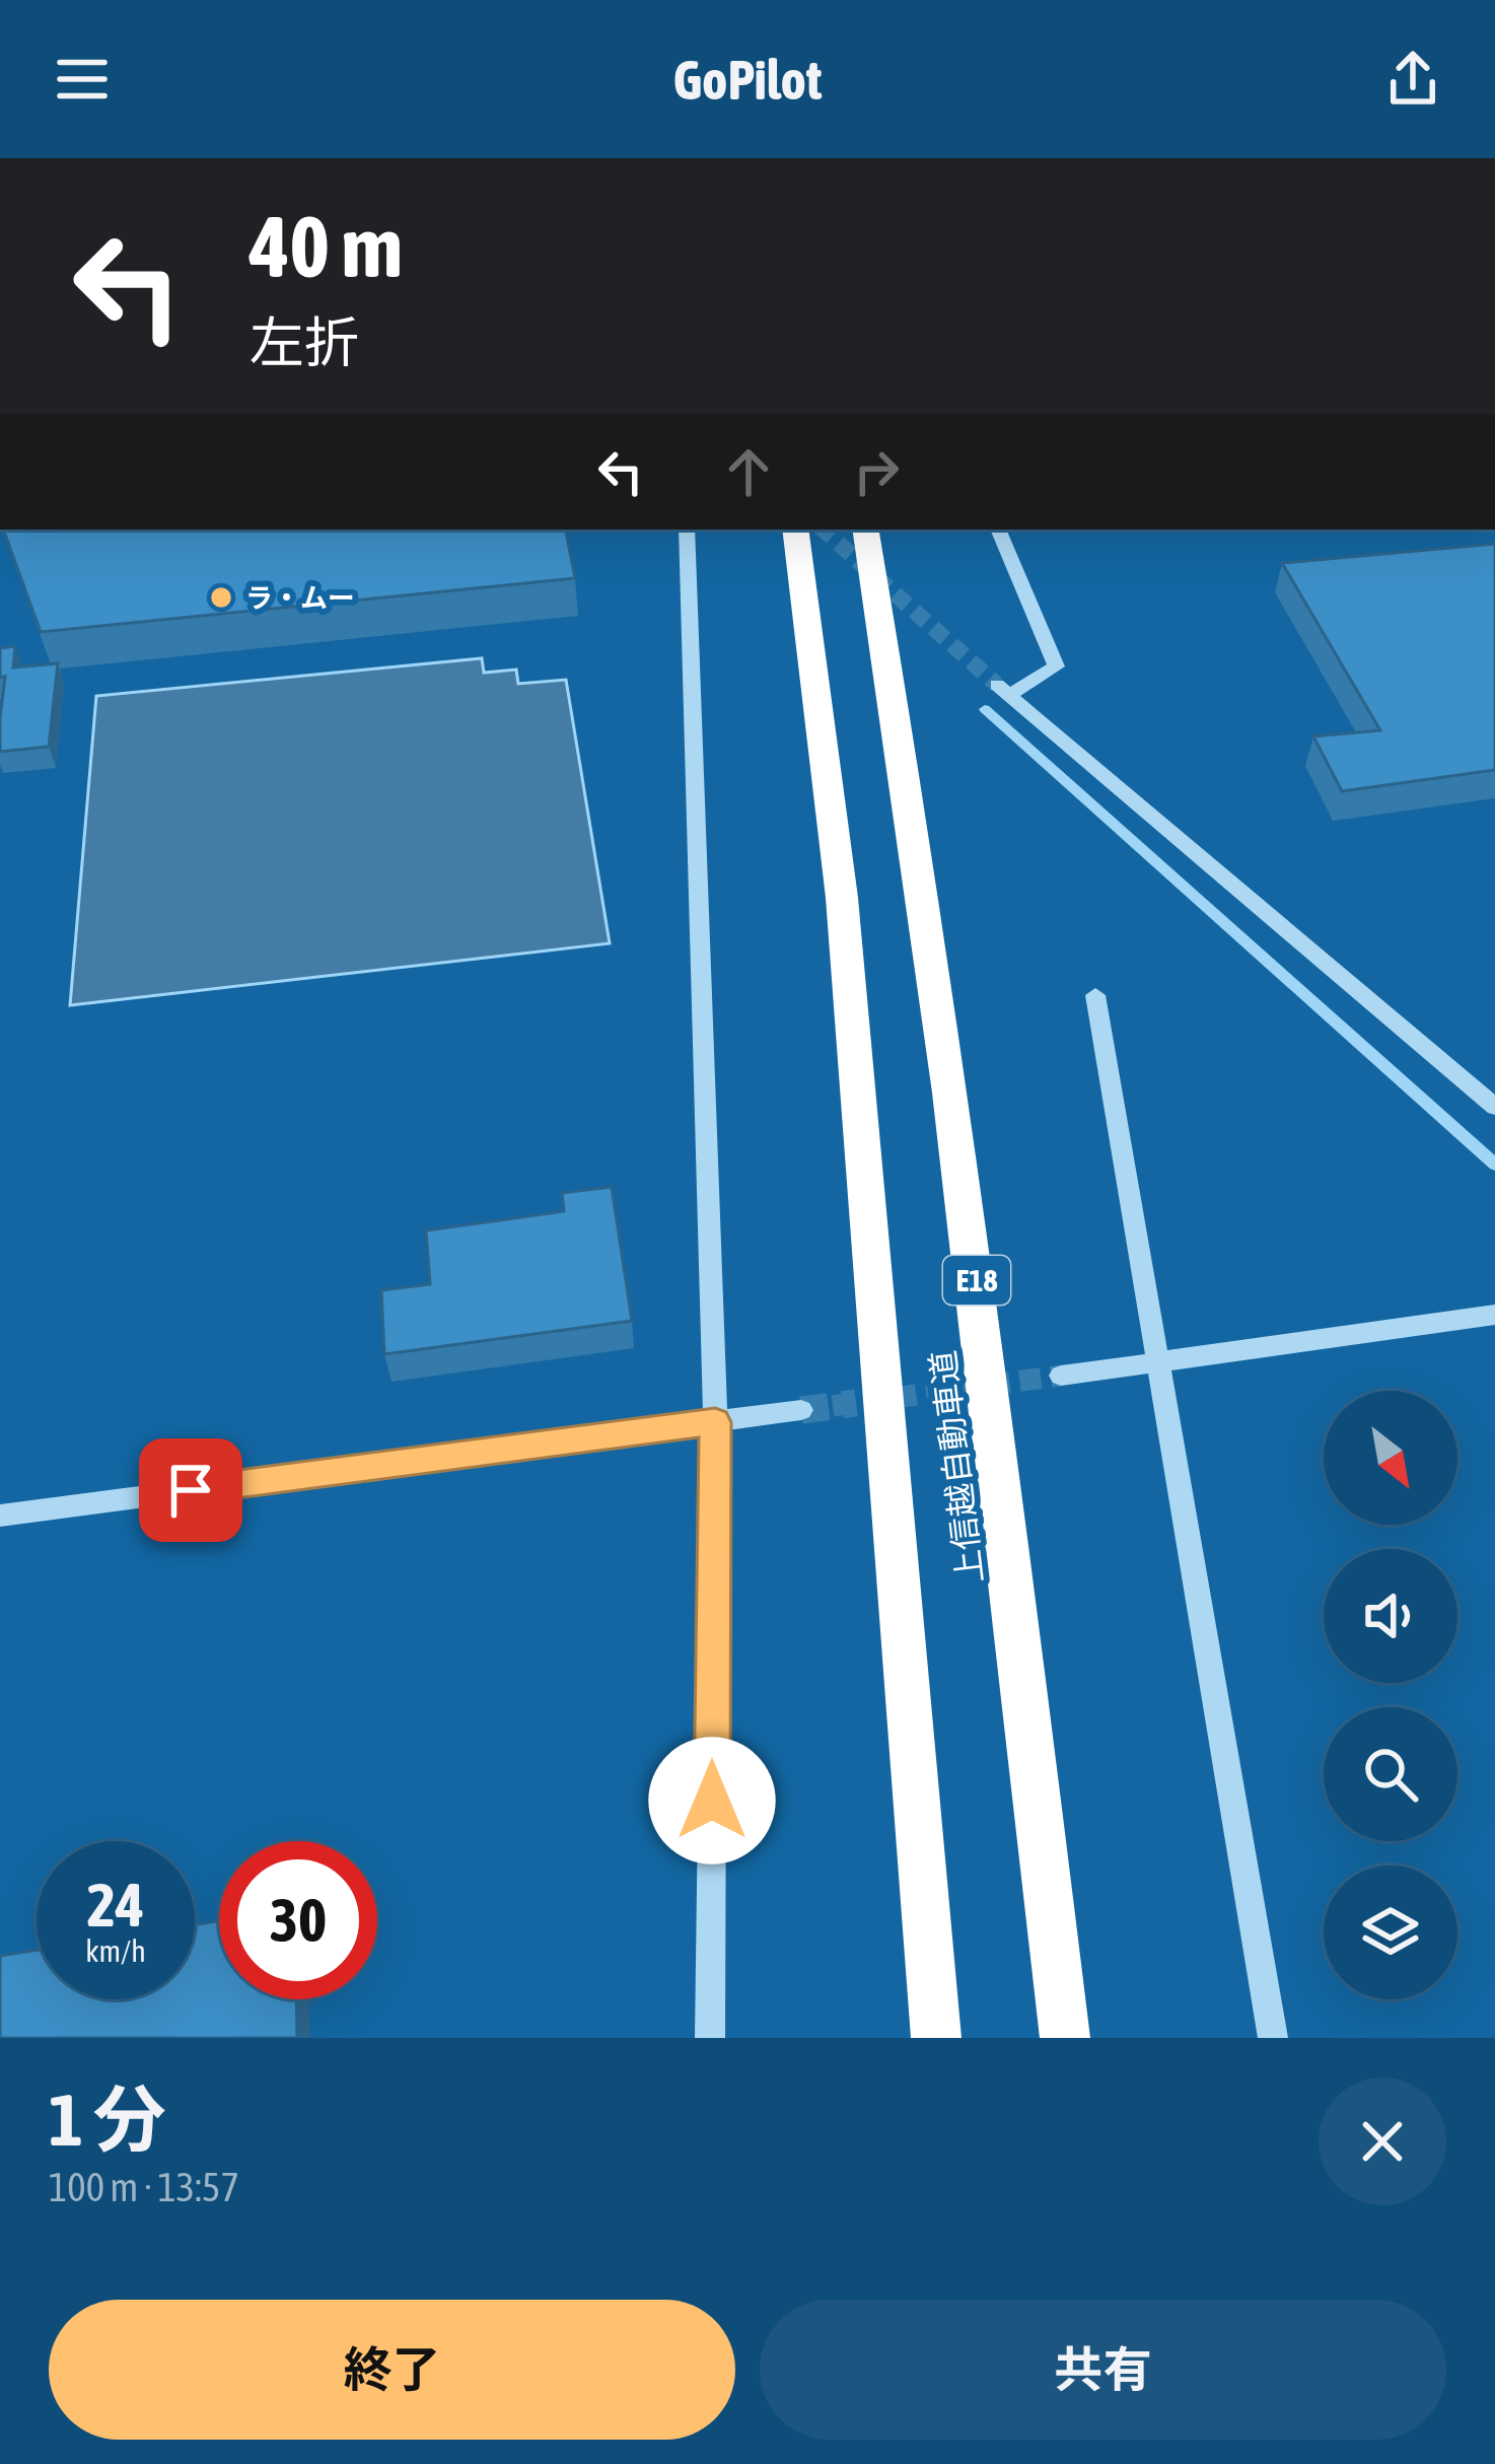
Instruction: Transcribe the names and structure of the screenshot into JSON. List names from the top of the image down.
{
  "streets": {
    "highway": ["E18", "上信越自動車道"]
  },
  "places": ["ラ・ムー"],
  "north": "bottom right",
  "page": {
    "header": "GoPilot",
    "turn": ["40 m", "左折"],
    "speed": "24 km/h",
    "limit": "30",
    "heading": ["1 分", "100 m · 13:57"],
    "buttons": ["終了", "共有"]
  }
}
